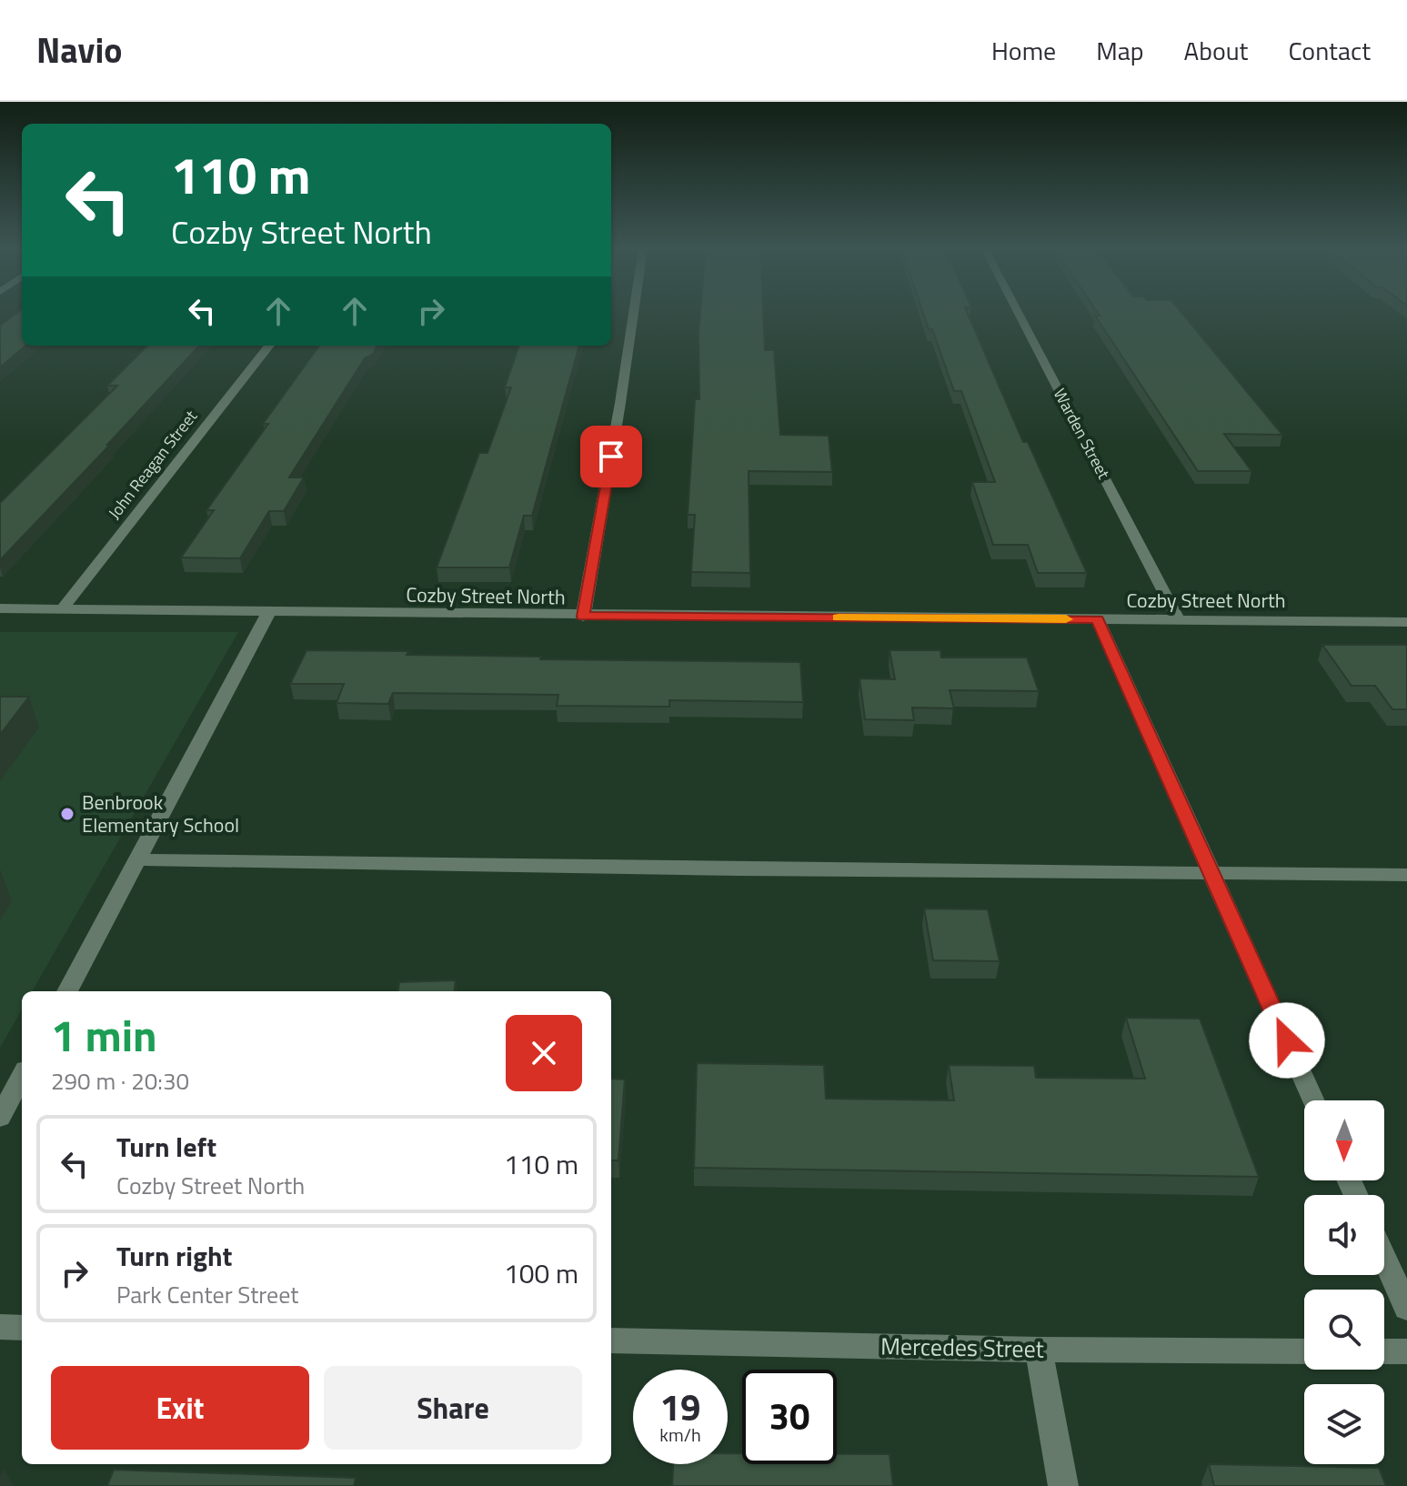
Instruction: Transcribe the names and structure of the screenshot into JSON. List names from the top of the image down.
{
  "streets": {
    "street": [
      "Warden Street",
      "John Reagan Street",
      "Cozby Street North",
      "Mercedes Street"
    ]
  },
  "crossings": [
    ["Warden Street", "Cozby Street North"],
    ["John Reagan Street", "Cozby Street North"]
  ],
  "places": ["Benbrook Elementary School"],
  "north": "bottom",
  "page": {
    "header": "Navio",
    "nav": [
      "Home",
      "Map",
      "About",
      "Contact"
    ],
    "turn": ["110 m", "Cozby Street North"],
    "heading": ["1 min", "290 m · 20:30"],
    "list": [
      {
        "name": "Turn left",
        "note": "Cozby Street North",
        "value": "110 m"
      },
      {
        "name": "Turn right",
        "note": "Park Center Street",
        "value": "100 m"
      }
    ],
    "buttons": ["Exit", "Share"],
    "speed": "19 km/h",
    "limit": "30"
  }
}
